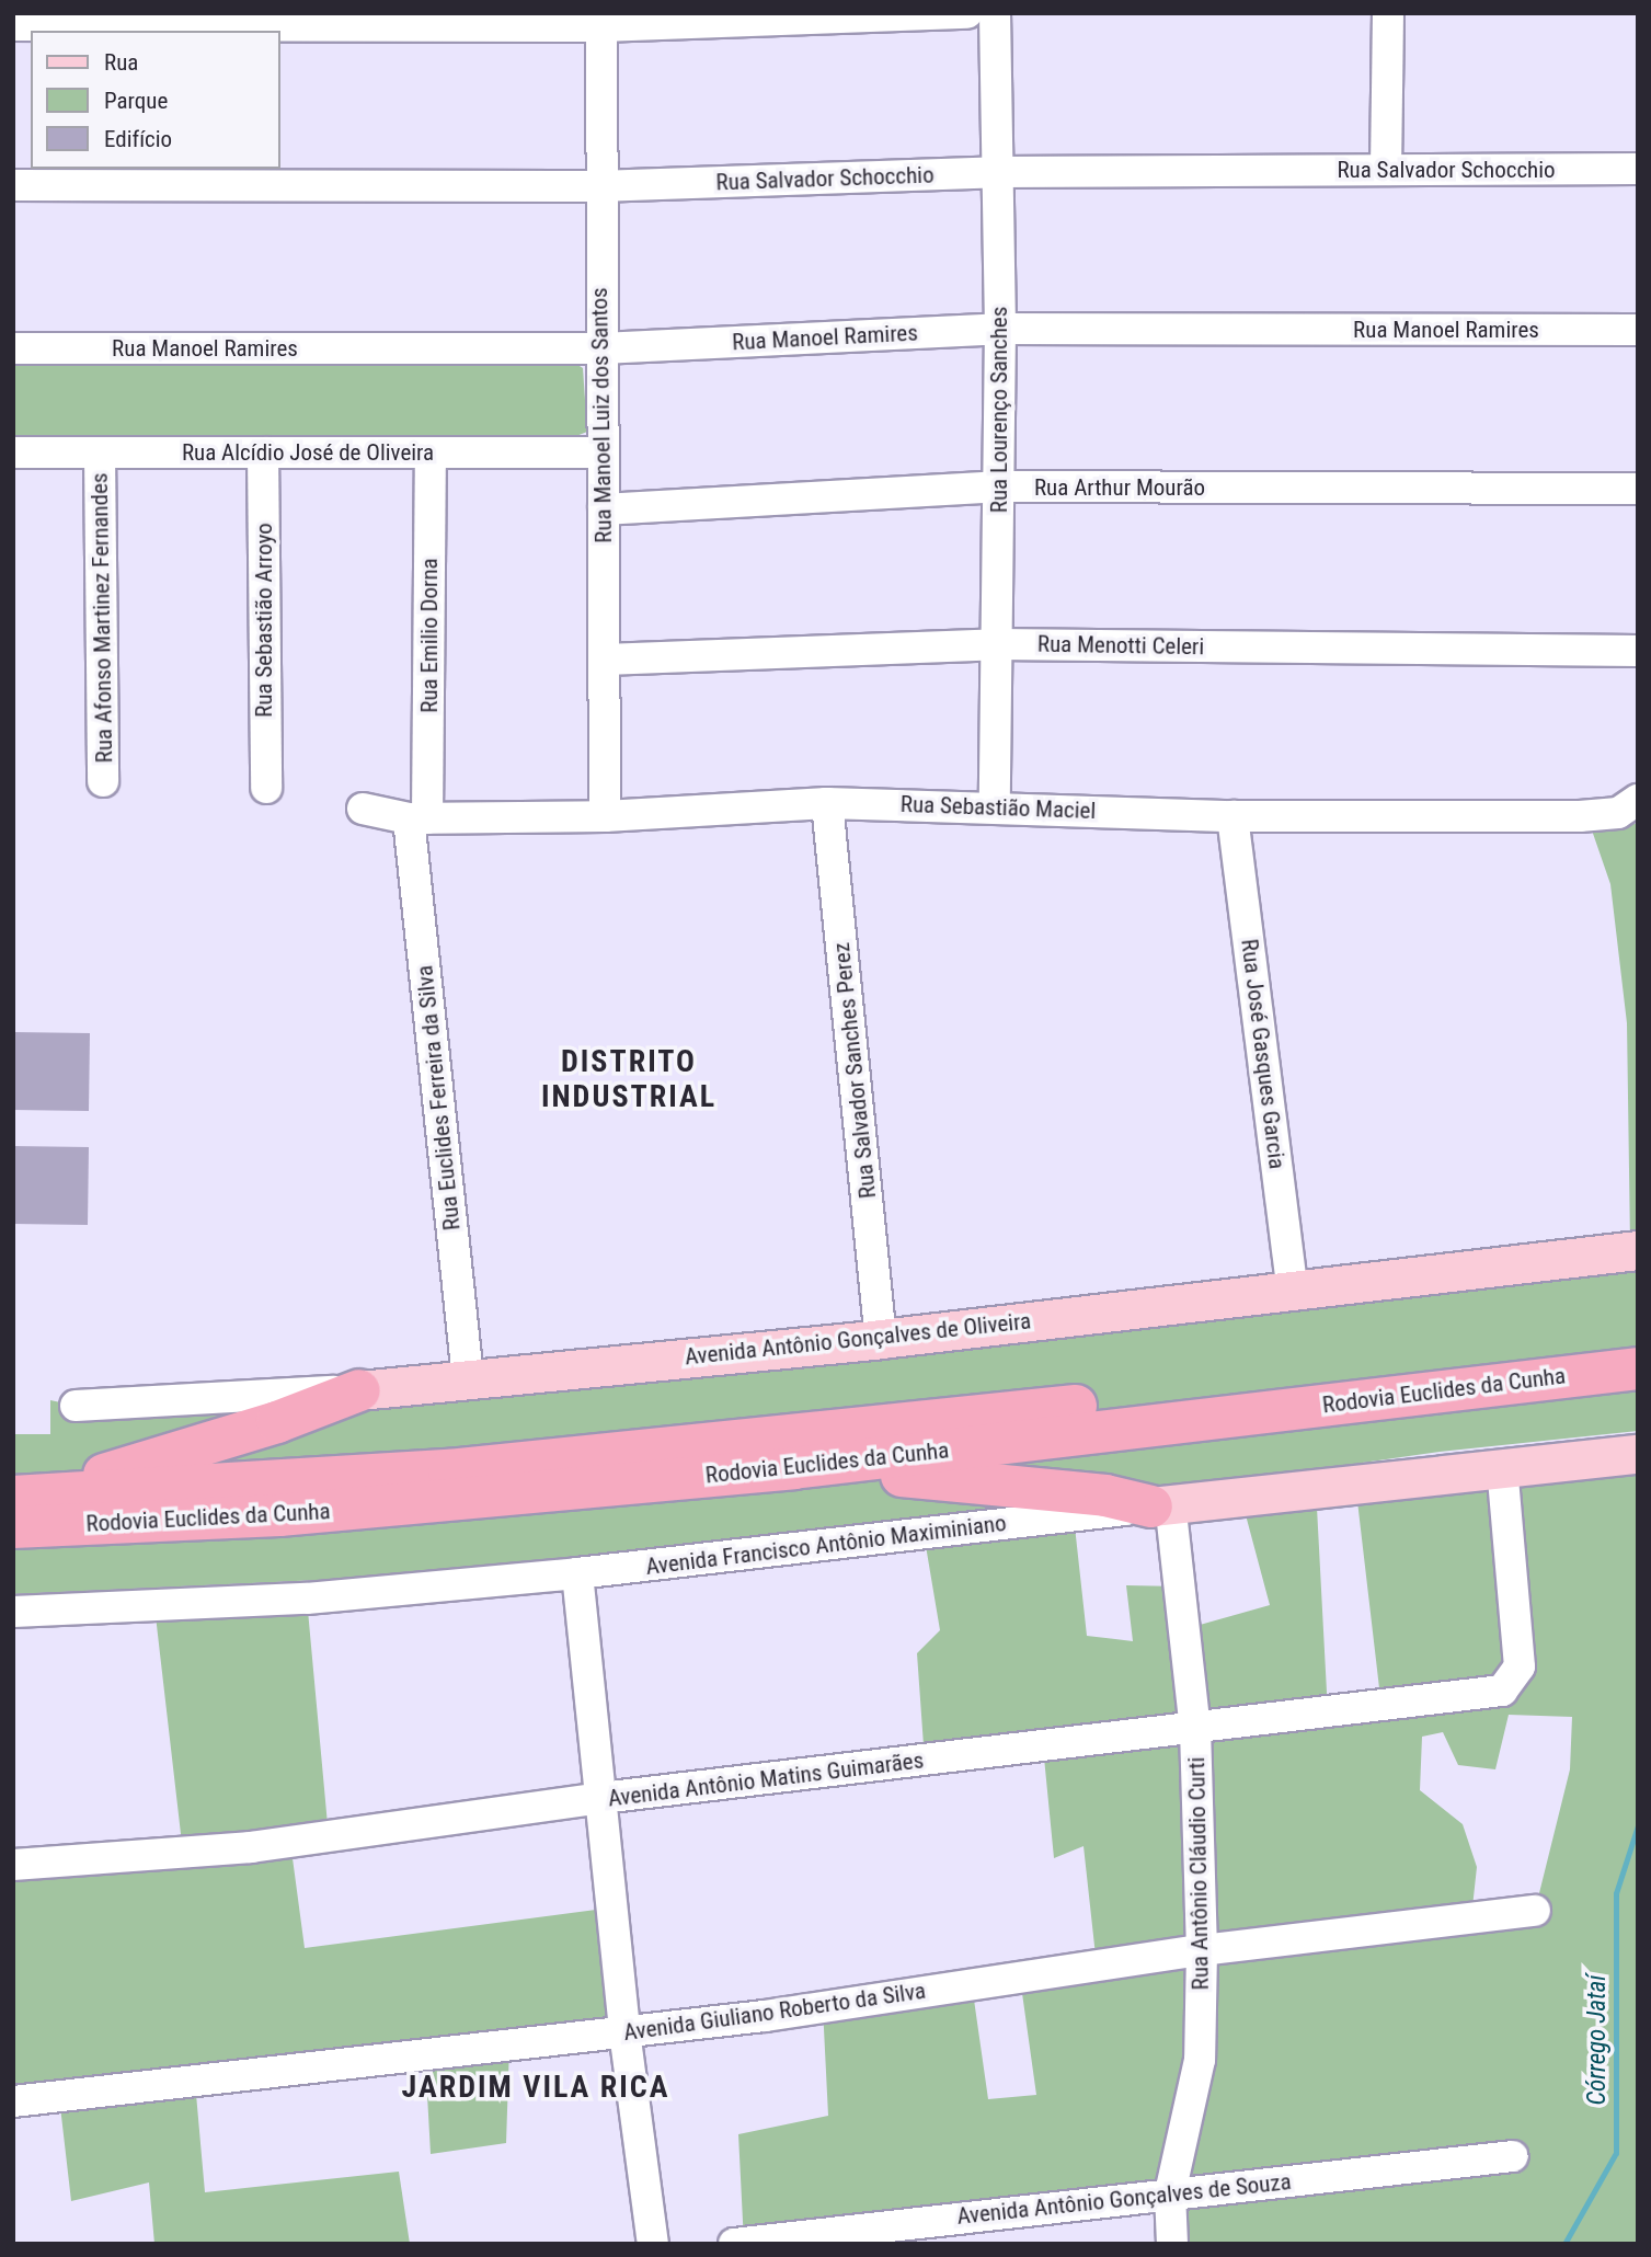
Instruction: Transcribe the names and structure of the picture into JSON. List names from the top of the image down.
{
  "streets": {
    "highway": ["Rodovia Euclides da Cunha"],
    "main road": ["Avenida Antônio Gonçalves de Oliveira", "Avenida Francisco Antônio Maximiniano"],
    "street": [
      "Rua Salvador Schocchio",
      "Rua Manoel Ramires",
      "Rua Lourenço Sanches",
      "Rua Manoel Luiz dos Santos",
      "Rua Alcídio José de Oliveira",
      "Rua Arthur Mourão",
      "Rua Afonso Martinez Fernandes",
      "Rua Sebastião Arroyo",
      "Rua Emilio Dorna",
      "Rua Menotti Celeri",
      "Rua Sebastião Maciel",
      "Rua José Gasques Garcia",
      "Rua Salvador Sanches Perez",
      "Rua Euclides Ferreira da Silva",
      "Avenida Antônio Matins Guimarães",
      "Rua Antônio Cláudio Curti",
      "Avenida Giuliano Roberto da Silva",
      "Avenida Antônio Gonçalves de Souza"
    ]
  },
  "crossings": [
    ["Rua Salvador Schocchio", "Rua Lourenço Sanches"],
    ["Rua Salvador Schocchio", "Rua Manoel Luiz dos Santos"],
    ["Rua Manoel Ramires", "Rua Lourenço Sanches"],
    ["Rua Manoel Ramires", "Rua Manoel Luiz dos Santos"],
    ["Rua Lourenço Sanches", "Rua Arthur Mourão"],
    ["Rua Lourenço Sanches", "Rua Menotti Celeri"],
    ["Rua Lourenço Sanches", "Rua Sebastião Maciel"],
    ["Rua Manoel Luiz dos Santos", "Rua Alcídio José de Oliveira"],
    ["Rua Manoel Luiz dos Santos", "Rua Arthur Mourão"],
    ["Rua Manoel Luiz dos Santos", "Rua Menotti Celeri"],
    ["Rua Manoel Luiz dos Santos", "Rua Sebastião Maciel"],
    ["Rua Alcídio José de Oliveira", "Rua Afonso Martinez Fernandes"],
    ["Rua Alcídio José de Oliveira", "Rua Sebastião Arroyo"],
    ["Rua Alcídio José de Oliveira", "Rua Emilio Dorna"],
    ["Rua Emilio Dorna", "Rua Sebastião Maciel"],
    ["Rua Emilio Dorna", "Rua Euclides Ferreira da Silva"],
    ["Rua Sebastião Maciel", "Rua José Gasques Garcia"],
    ["Rua Sebastião Maciel", "Rua Salvador Sanches Perez"],
    ["Rua Sebastião Maciel", "Rua Euclides Ferreira da Silva"],
    ["Rua José Gasques Garcia", "Avenida Antônio Gonçalves de Oliveira"],
    ["Rua Salvador Sanches Perez", "Avenida Antônio Gonçalves de Oliveira"],
    ["Rua Euclides Ferreira da Silva", "Avenida Antônio Gonçalves de Oliveira"],
    ["Avenida Francisco Antônio Maximiniano", "Avenida Antônio Matins Guimarães"],
    ["Avenida Francisco Antônio Maximiniano", "Rua Antônio Cláudio Curti"],
    ["Avenida Antônio Matins Guimarães", "Rua Antônio Cláudio Curti"],
    ["Rua Antônio Cláudio Curti", "Avenida Giuliano Roberto da Silva"],
    ["Rua Antônio Cláudio Curti", "Avenida Antônio Gonçalves de Souza"]
  ],
  "districts": ["DISTRITO INDUSTRIAL", "JARDIM VILA RICA"],
  "water": ["Córrego Jataí"],
  "legend": ["Rua", "Parque", "Edifício"]
}
